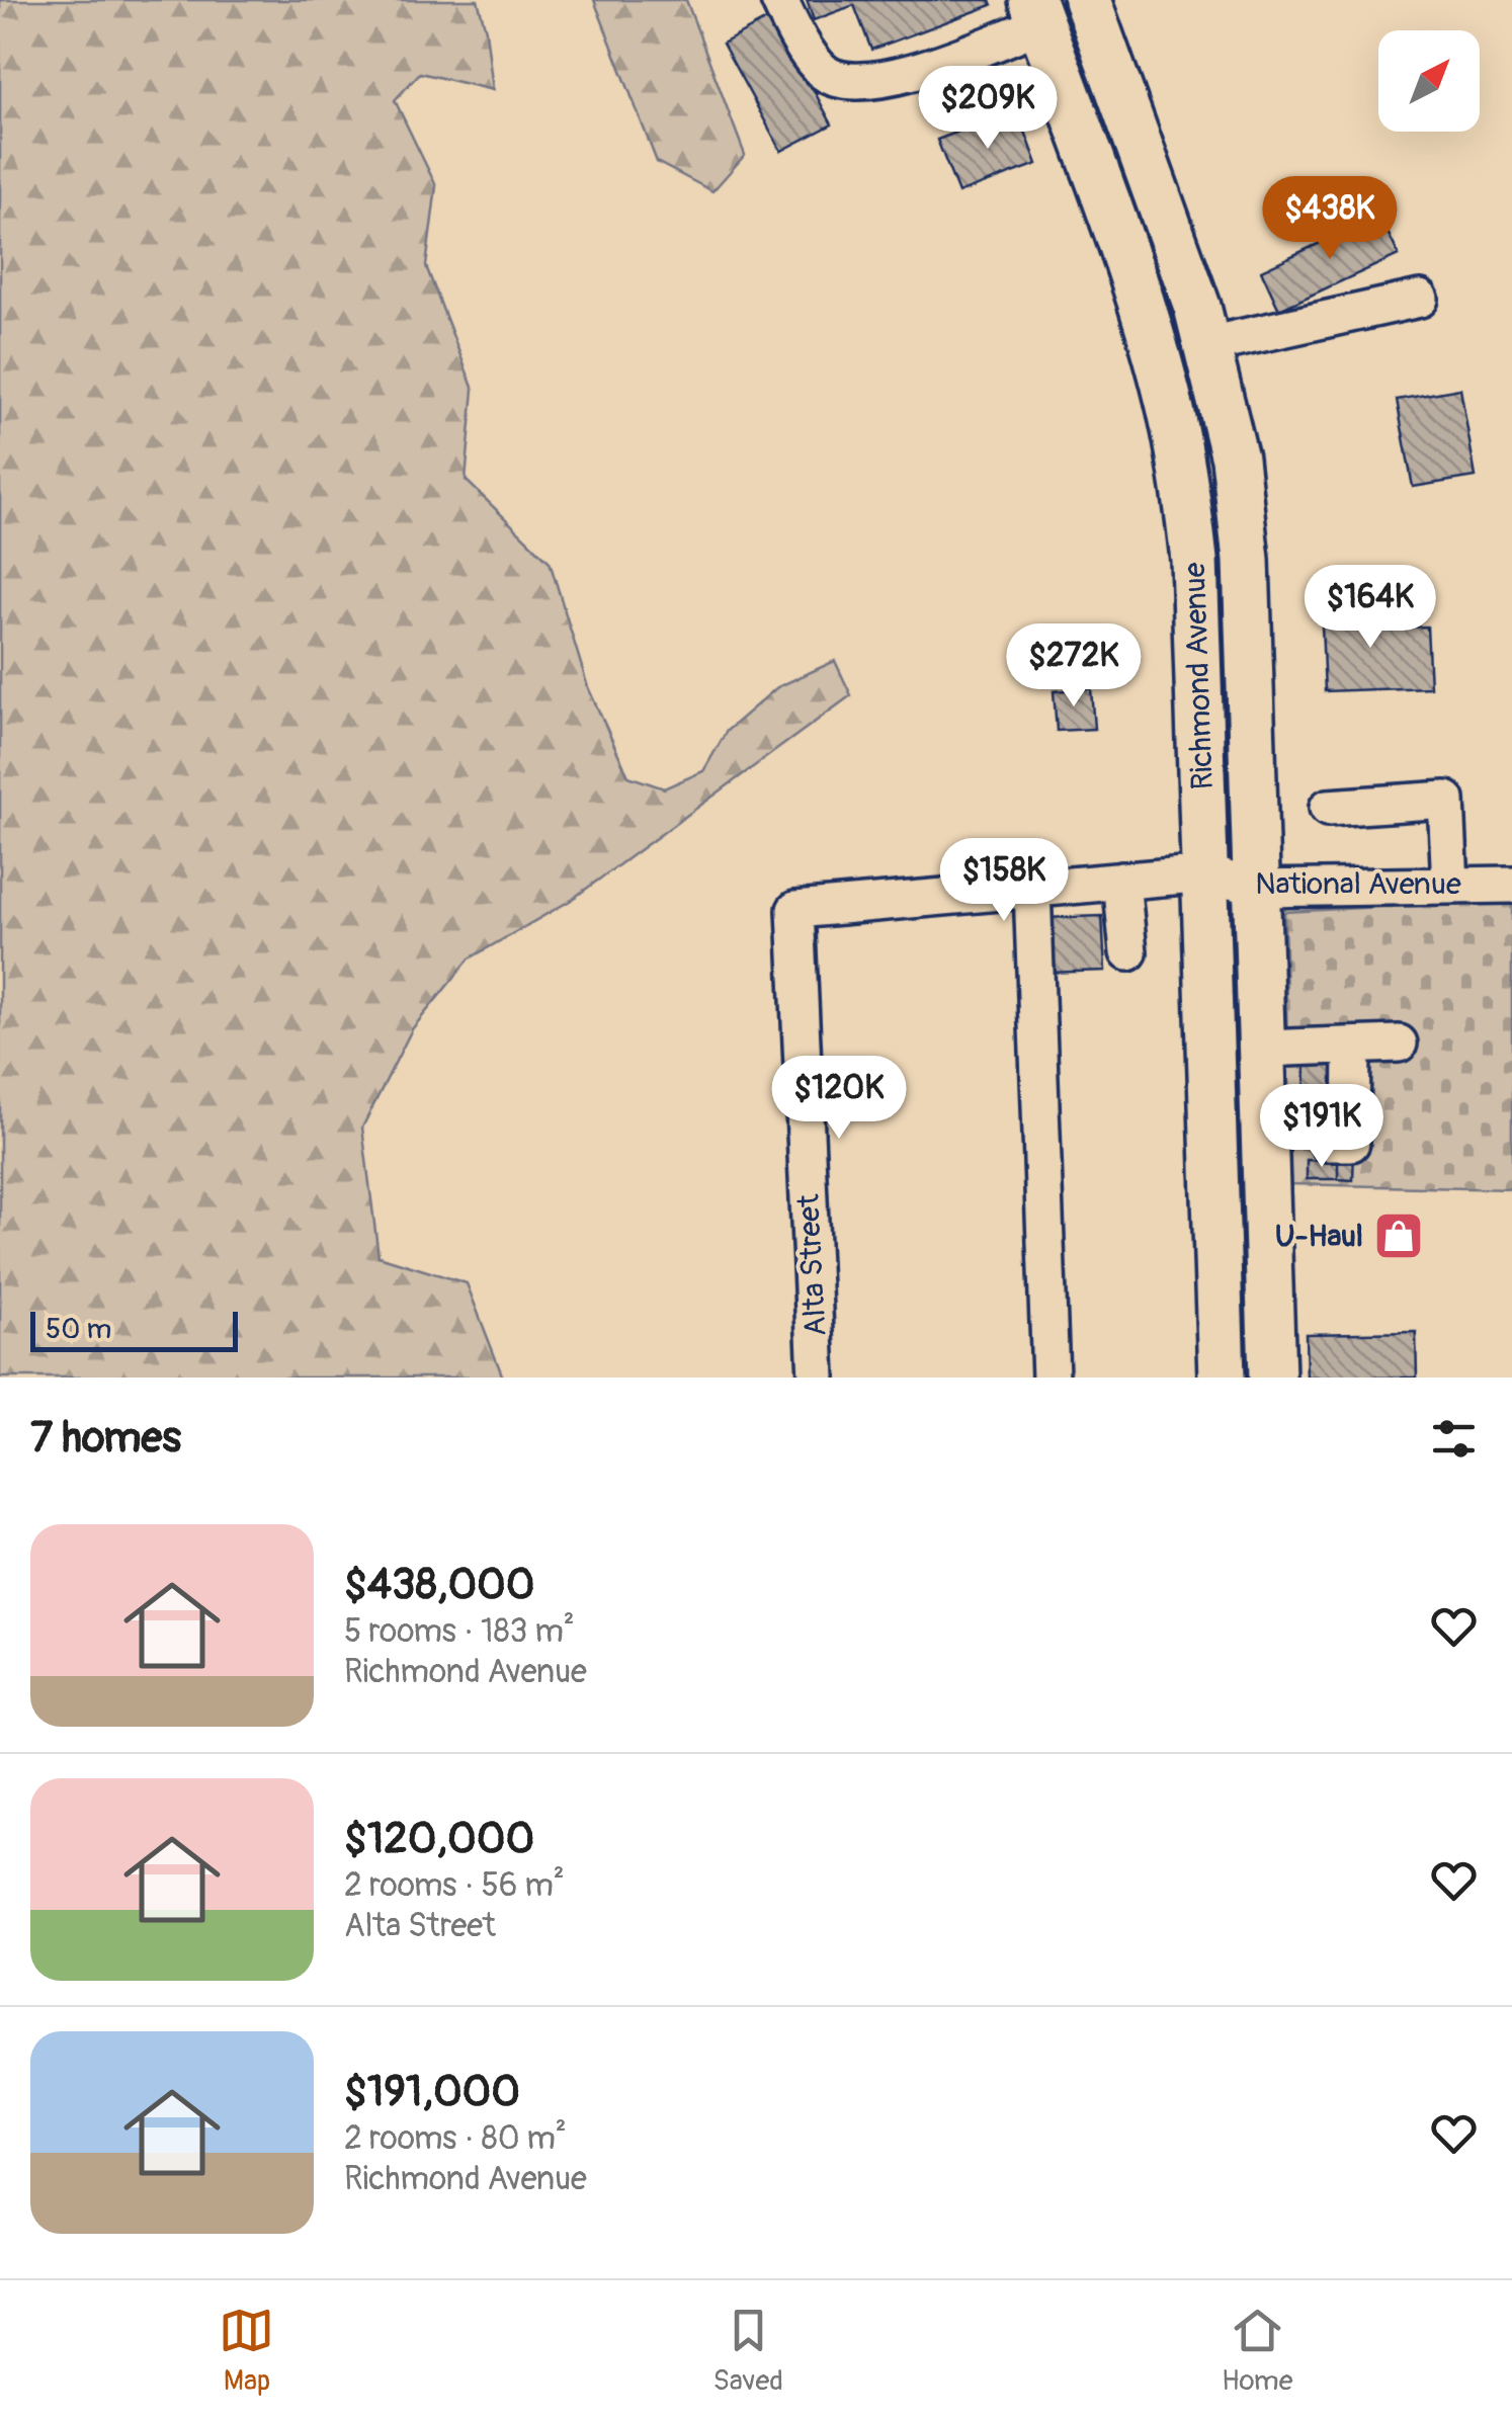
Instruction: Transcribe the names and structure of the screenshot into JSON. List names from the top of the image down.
{
  "streets": {
    "main road": ["Richmond Avenue"],
    "street": ["National Avenue", "Alta Street"]
  },
  "crossings": [
    ["Richmond Avenue", "National Avenue"]
  ],
  "places": {
    "shop": ["U-Haul"]
  },
  "scale_bar": "50 m",
  "north": "top right",
  "page": {
    "price": [
      "$209K",
      "$438K",
      "$164K",
      "$272K",
      "$158K",
      "$120K",
      "$191K"
    ],
    "scale": "50 m",
    "heading": "7 homes",
    "list": [
      {
        "name": "$438,000",
        "note": "5 rooms · 183 m² · Richmond Avenue"
      },
      {
        "name": "$120,000",
        "note": "2 rooms · 56 m² · Alta Street"
      },
      {
        "name": "$191,000",
        "note": "2 rooms · 80 m² · Richmond Avenue"
      }
    ],
    "tabs": ["Map", "Saved", "Home"]
  }
}
